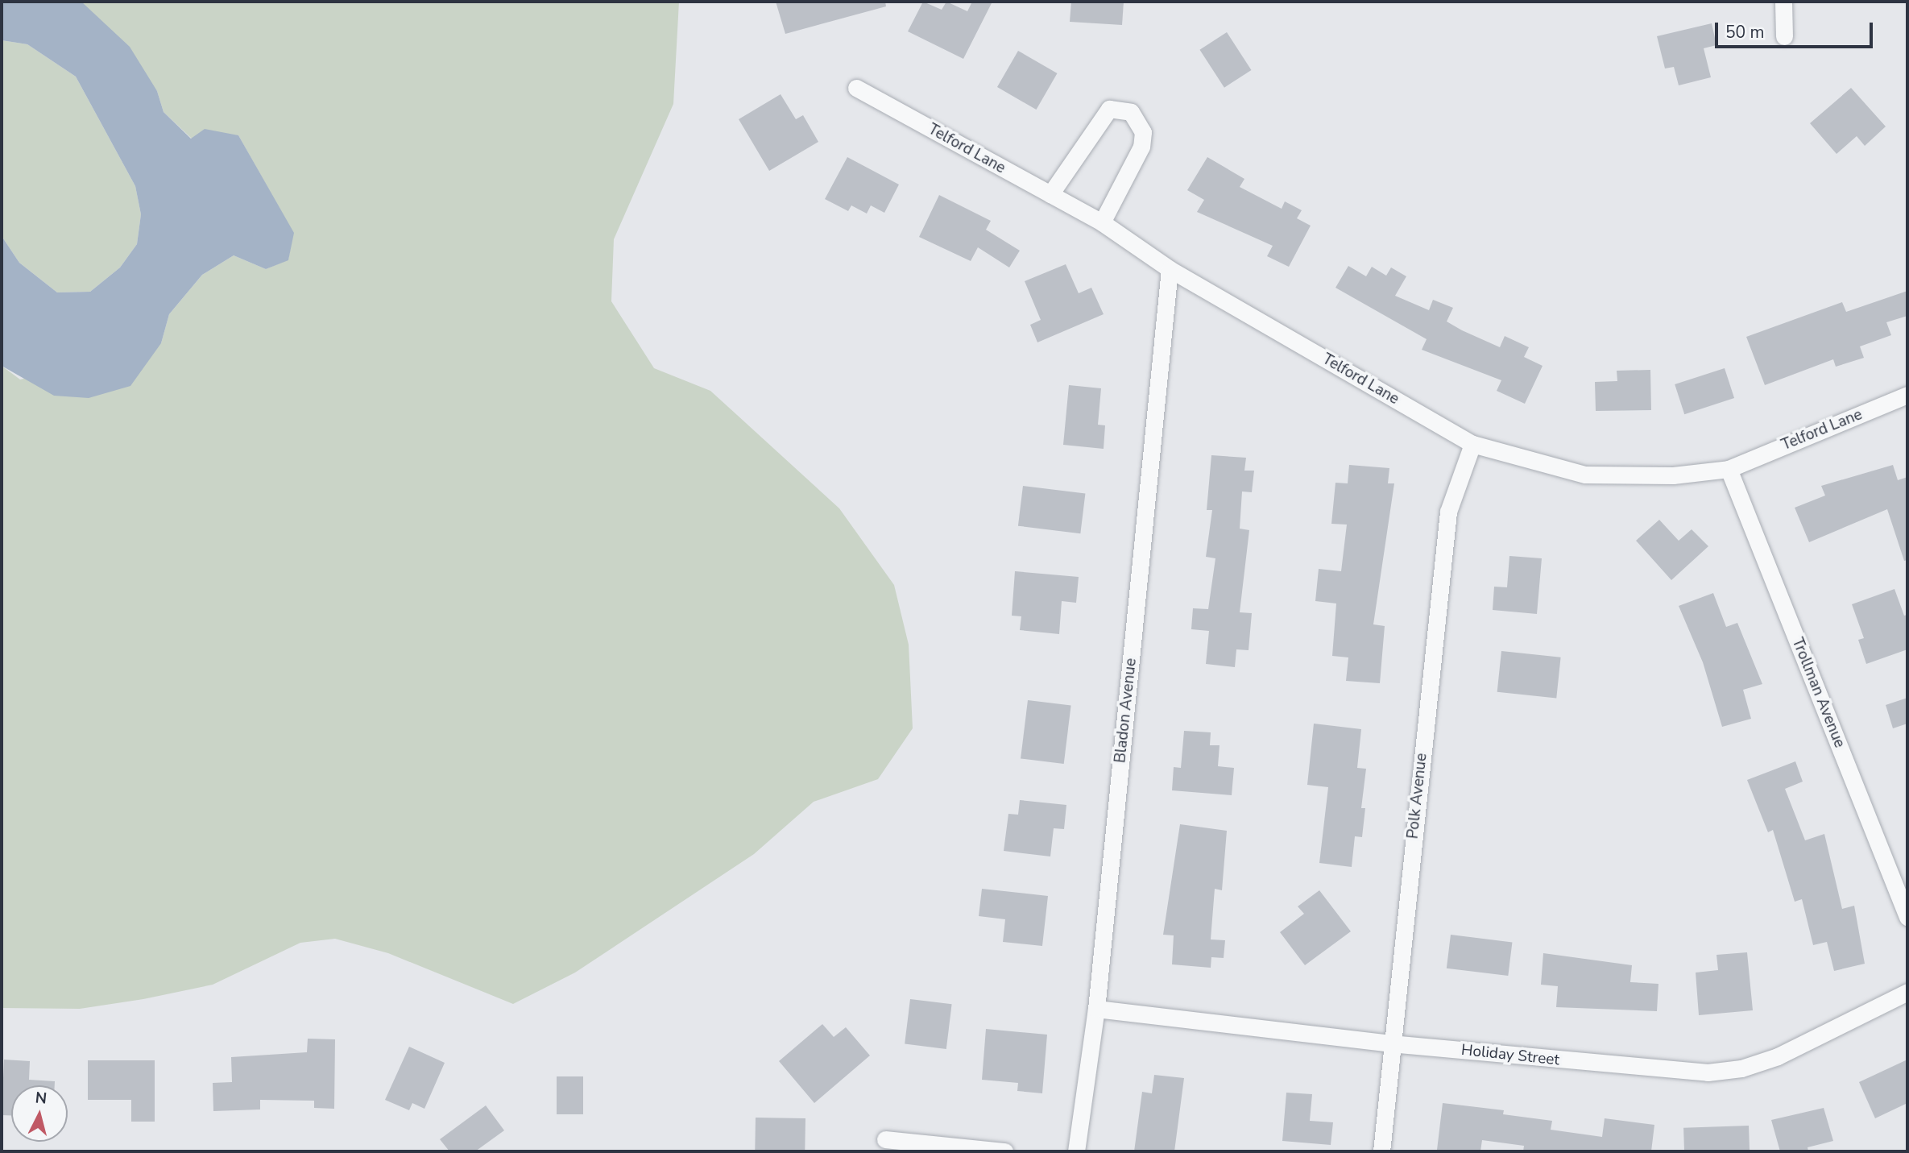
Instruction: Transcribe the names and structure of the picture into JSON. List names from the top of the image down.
{
  "streets": {
    "street": [
      "Telford Lane",
      "Trollman Avenue",
      "Bladon Avenue",
      "Polk Avenue",
      "Holiday Street"
    ]
  },
  "crossings": [
    ["Telford Lane", "Trollman Avenue"],
    ["Telford Lane", "Bladon Avenue"],
    ["Telford Lane", "Polk Avenue"],
    ["Bladon Avenue", "Holiday Street"],
    ["Polk Avenue", "Holiday Street"]
  ],
  "scale_bar": "50 m",
  "north": "top"
}
